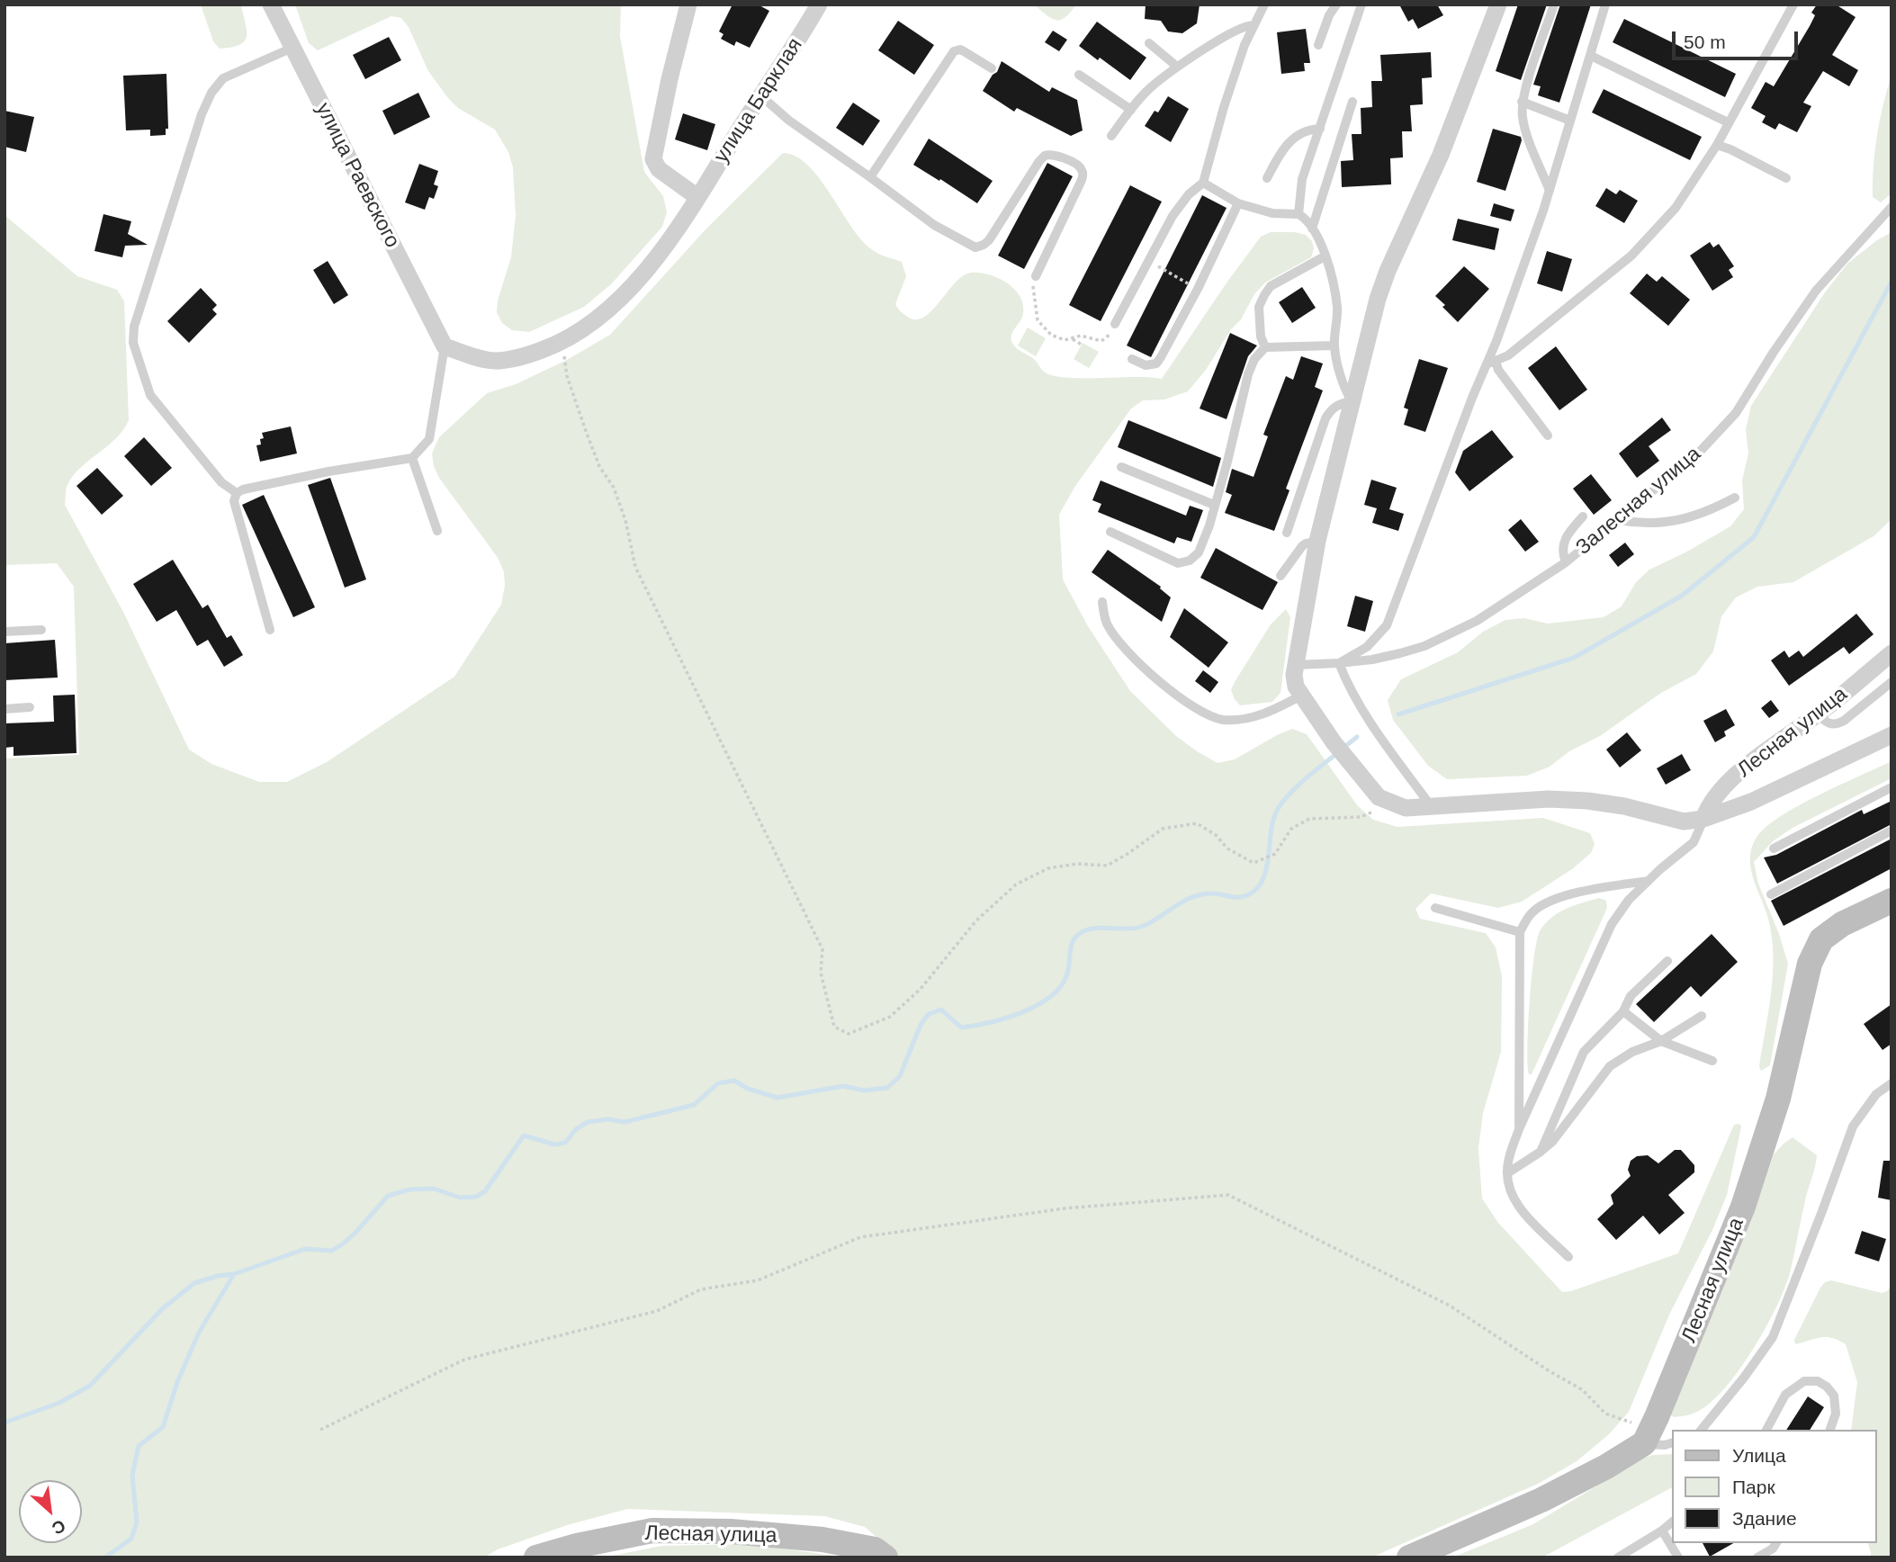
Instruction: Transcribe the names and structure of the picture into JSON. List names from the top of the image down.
{
  "streets": {
    "main road": ["Лесная улица"],
    "street": ["улица Барклая", "улица Раевского"],
    "lane": ["Залесная улица"]
  },
  "crossings": [
    ["улица Барклая", "улица Раевского"]
  ],
  "legend": ["Улица", "Парк", "Здание"],
  "scale_bar": "50 m",
  "north": "bottom right"
}
